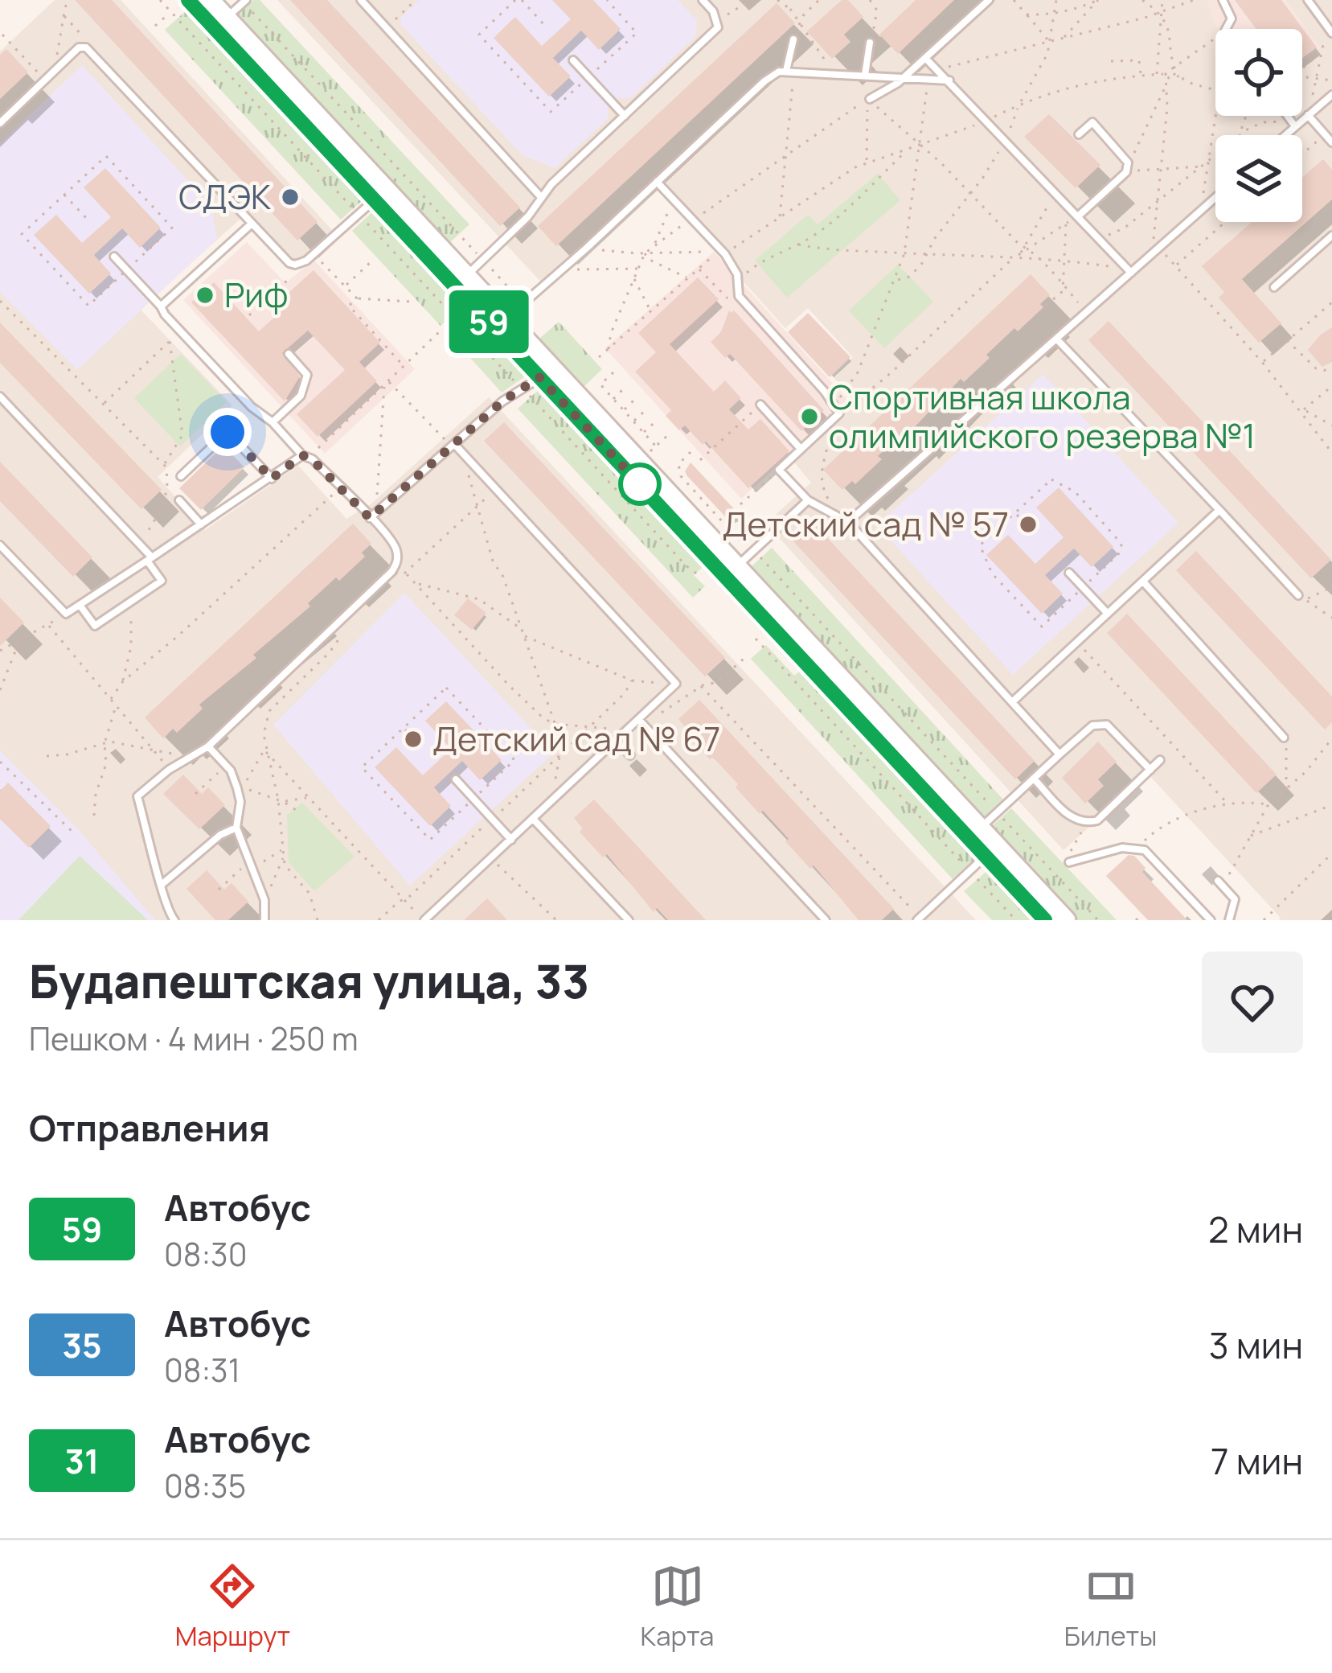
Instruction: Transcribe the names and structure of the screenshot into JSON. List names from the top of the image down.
{
  "places": [
    "СДЭК",
    "Риф",
    "Спортивная школа олимпийского резерва №1",
    "Детский сад № 57",
    "Детский сад № 67"
  ],
  "lines": ["bus line 59"],
  "page": {
    "on_map": "59",
    "heading": [
      ["Будапештская улица, 33", "Пешком · 4 мин · 250 m"],
      "Отправления"
    ],
    "list": [
      {
        "mark": "59",
        "name": "Автобус",
        "note": "08:30",
        "value": "2 мин"
      },
      {
        "mark": "35",
        "name": "Автобус",
        "note": "08:31",
        "value": "3 мин"
      },
      {
        "mark": "31",
        "name": "Автобус",
        "note": "08:35",
        "value": "7 мин"
      }
    ],
    "tabs": ["Маршрут", "Карта", "Билеты"]
  }
}
